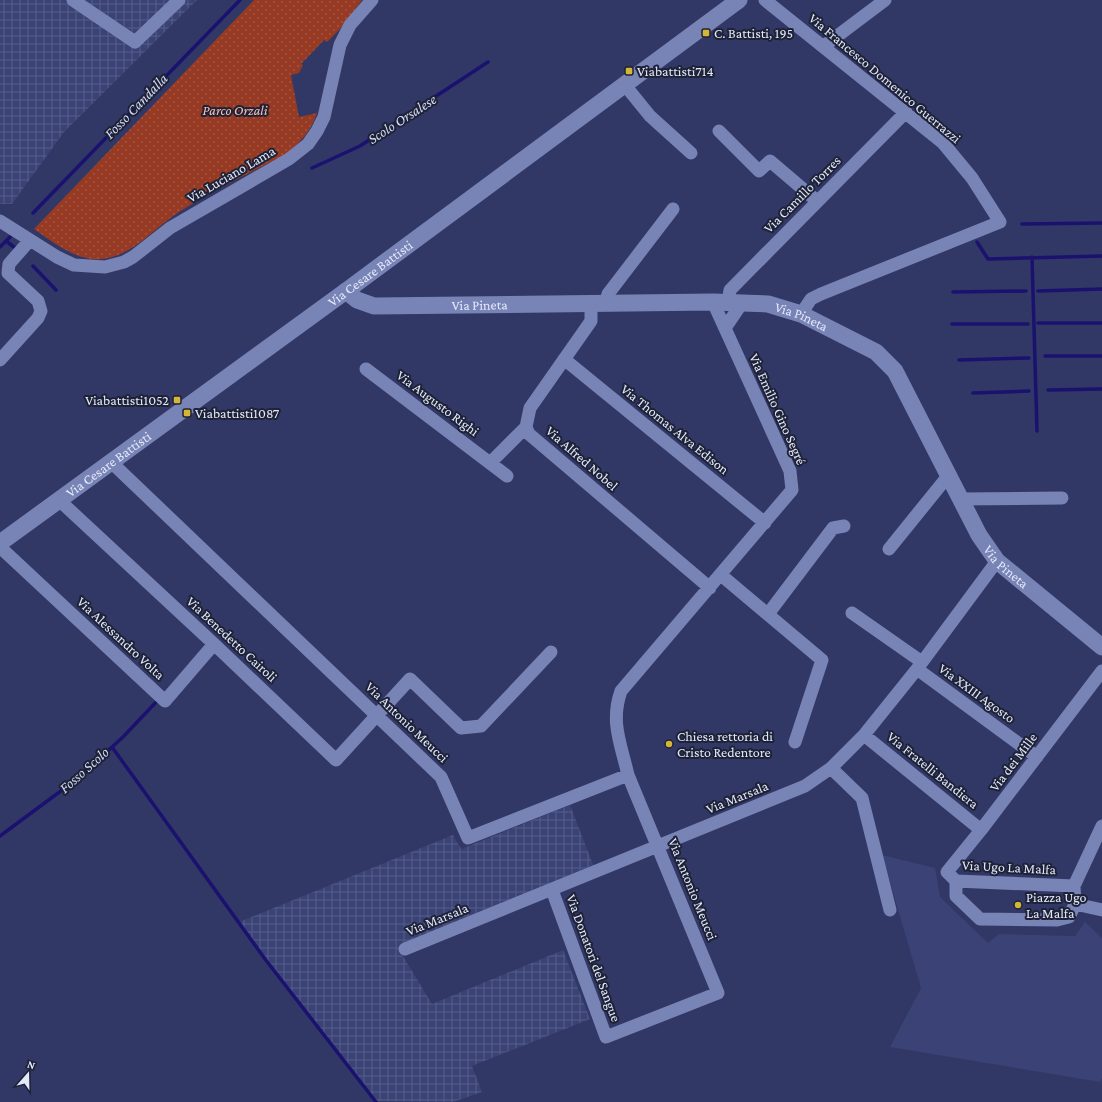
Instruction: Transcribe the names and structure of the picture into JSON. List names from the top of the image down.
{
  "streets": {
    "street": [
      "Via Francesco Domenico Guerrazzi",
      "Via Luciano Lama",
      "Via Camillo Torres",
      "Via Cesare Battisti",
      "Via Pineta",
      "Via Augusto Righi",
      "Via Emilio Gino Segré",
      "Via Thomas Alva Edison",
      "Via Alfred Nobel",
      "Via Alessandro Volta",
      "Via Benedetto Cairoli",
      "Via XXIII Agosto",
      "Via Antonio Meucci",
      "Via dei Mille",
      "Via Fratelli Bandiera",
      "Via Marsala",
      "Via Ugo La Malfa",
      "Via Donatori del Sangue"
    ]
  },
  "crossings": [
    ["Via Francesco Domenico Guerrazzi", "Via Camillo Torres"],
    ["Via Francesco Domenico Guerrazzi", "Via Pineta"],
    ["Via Camillo Torres", "Via Pineta"],
    ["Via Camillo Torres", "Via Emilio Gino Segré"],
    ["Via Cesare Battisti", "Via Pineta"],
    ["Via Cesare Battisti", "Via Benedetto Cairoli"],
    ["Via Cesare Battisti", "Via Antonio Meucci"],
    ["Via Pineta", "Via Emilio Gino Segré"],
    ["Via Pineta", "Via Alfred Nobel"],
    ["Via Pineta", "Via Marsala"],
    ["Via Emilio Gino Segré", "Via Thomas Alva Edison"],
    ["Via Emilio Gino Segré", "Via Alfred Nobel"],
    ["Via Emilio Gino Segré", "Via Antonio Meucci"],
    ["Via Thomas Alva Edison", "Via Alfred Nobel"],
    ["Via Alessandro Volta", "Via Benedetto Cairoli"],
    ["Via Benedetto Cairoli", "Via Antonio Meucci"],
    ["Via XXIII Agosto", "Via dei Mille"],
    ["Via XXIII Agosto", "Via Marsala"],
    ["Via Antonio Meucci", "Via Marsala"],
    ["Via Antonio Meucci", "Via Donatori del Sangue"],
    ["Via dei Mille", "Via Fratelli Bandiera"],
    ["Via dei Mille", "Via Ugo La Malfa"],
    ["Via Fratelli Bandiera", "Via Marsala"],
    ["Via Marsala", "Via Donatori del Sangue"]
  ],
  "water": ["Fosso Candalla", "Scolo Orsalese", "Fosso Scolo"],
  "parks": ["Parco Orzali"],
  "places": {
    "transit": [
      "C. Battisti, 195",
      "Viabattisti714",
      "Viabattisti1052",
      "Viabattisti1087"
    ],
    "other": ["Chiesa rettoria di Cristo Redentore", "Piazza Ugo La Malfa"]
  },
  "north": "top"
}
